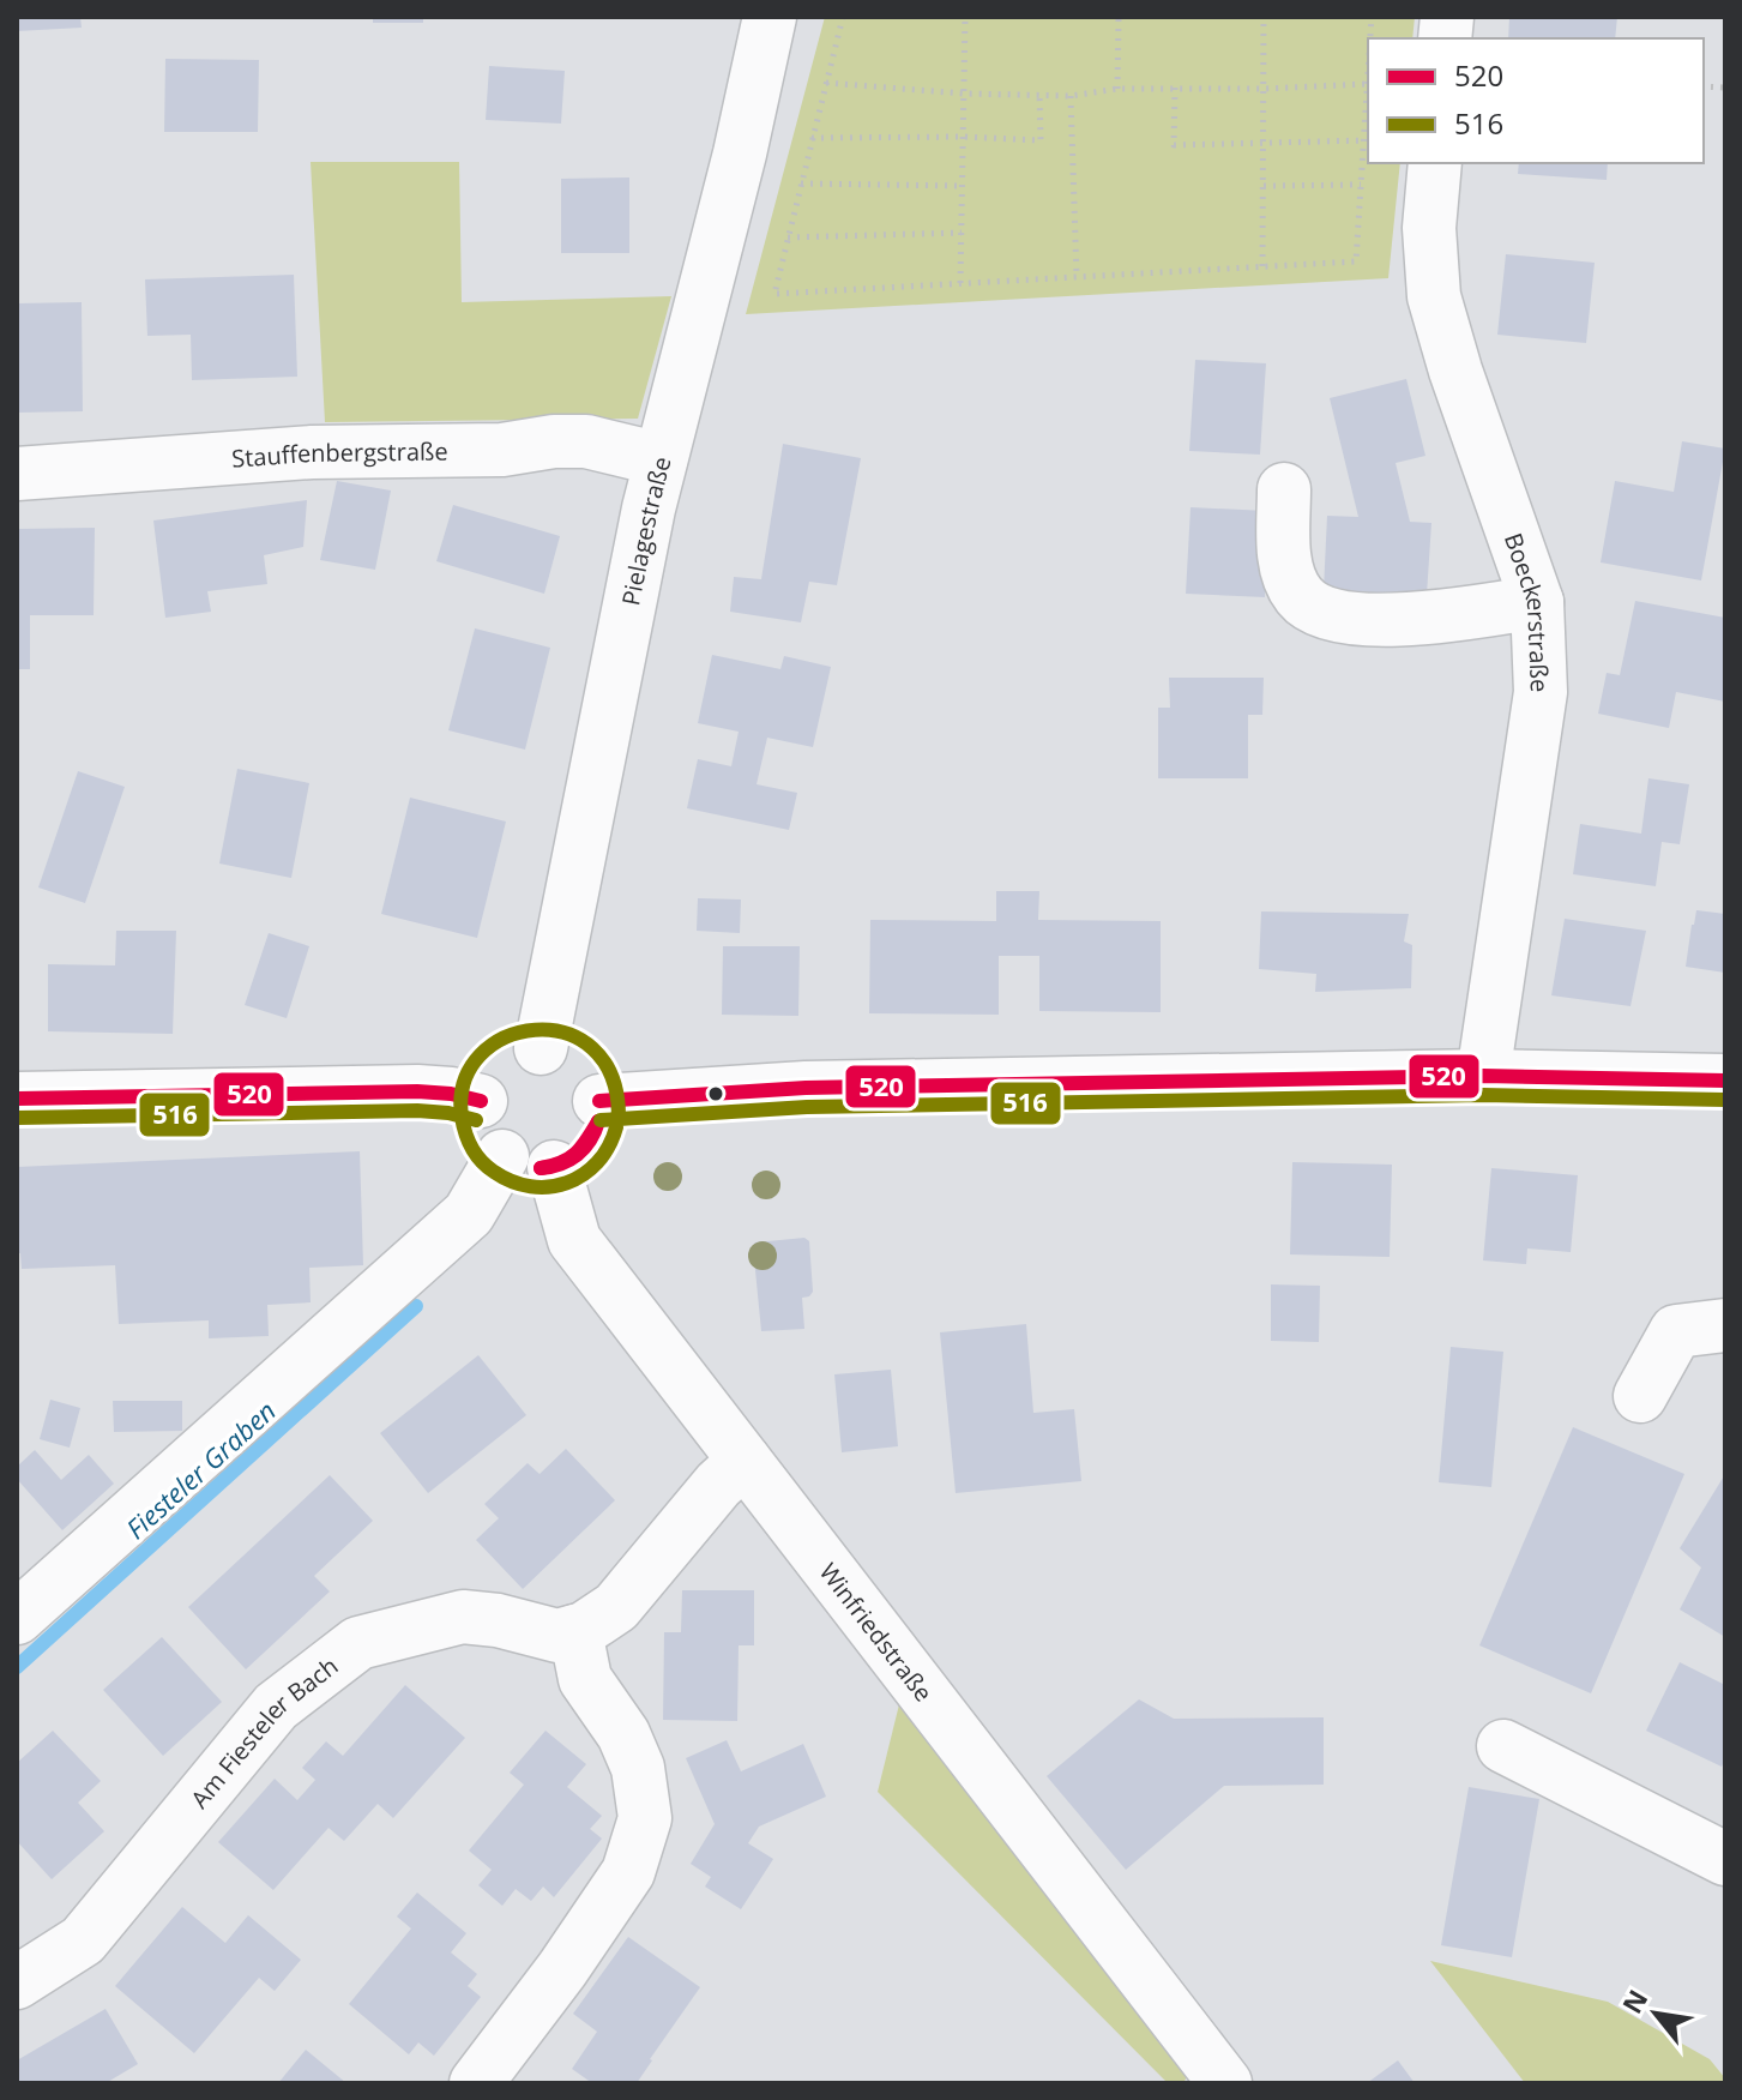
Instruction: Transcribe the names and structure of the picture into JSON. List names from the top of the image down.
{
  "streets": {
    "street": [
      "Stauffenbergstraße",
      "Pielagestraße",
      "Boeckerstraße",
      "Winfriedstraße",
      "Am Fiesteler Bach"
    ]
  },
  "crossings": [
    ["Stauffenbergstraße", "Pielagestraße"],
    ["Pielagestraße", "Winfriedstraße"]
  ],
  "water": ["Fiesteler Graben"],
  "lines": ["transit line 516", "transit line 520"],
  "legend": ["520", "516"],
  "north": "top left"
}
